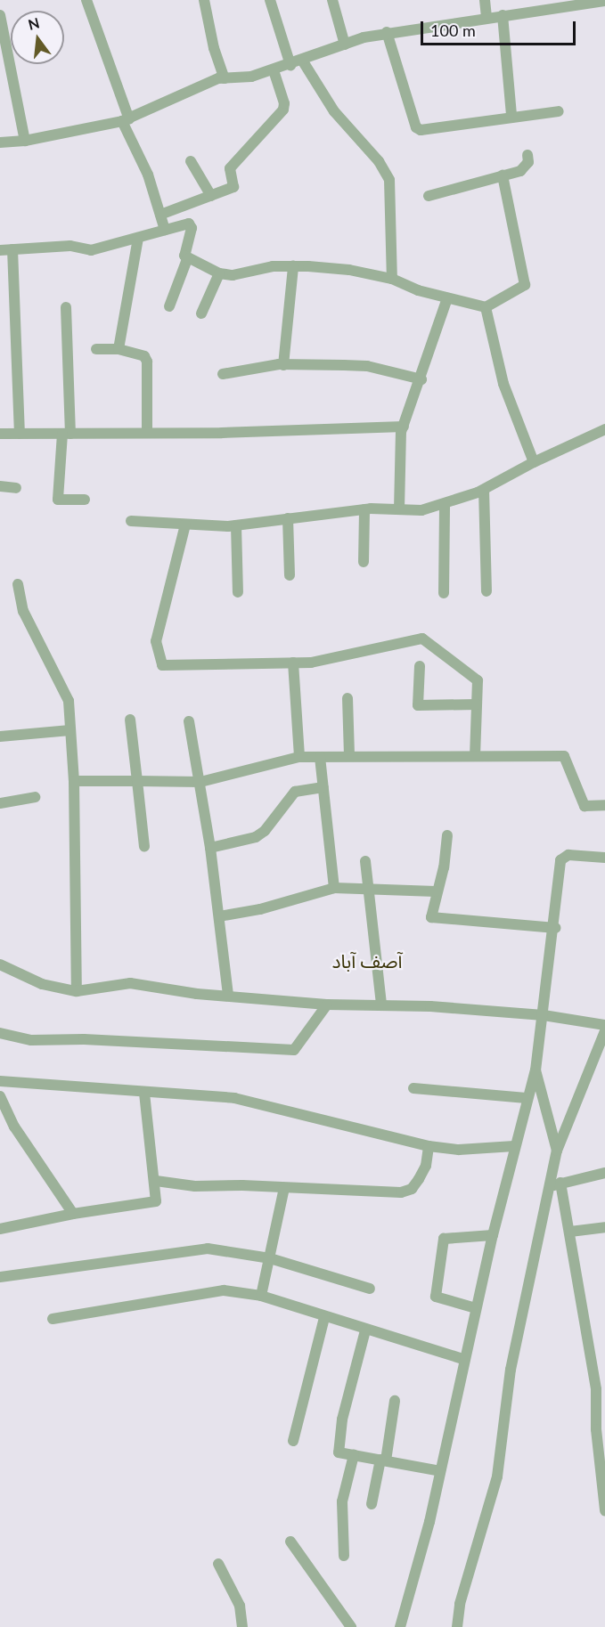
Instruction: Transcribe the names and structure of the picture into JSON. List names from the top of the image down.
{
  "districts": ["آصف آباد"],
  "scale_bar": "100 m",
  "north": "top"
}
